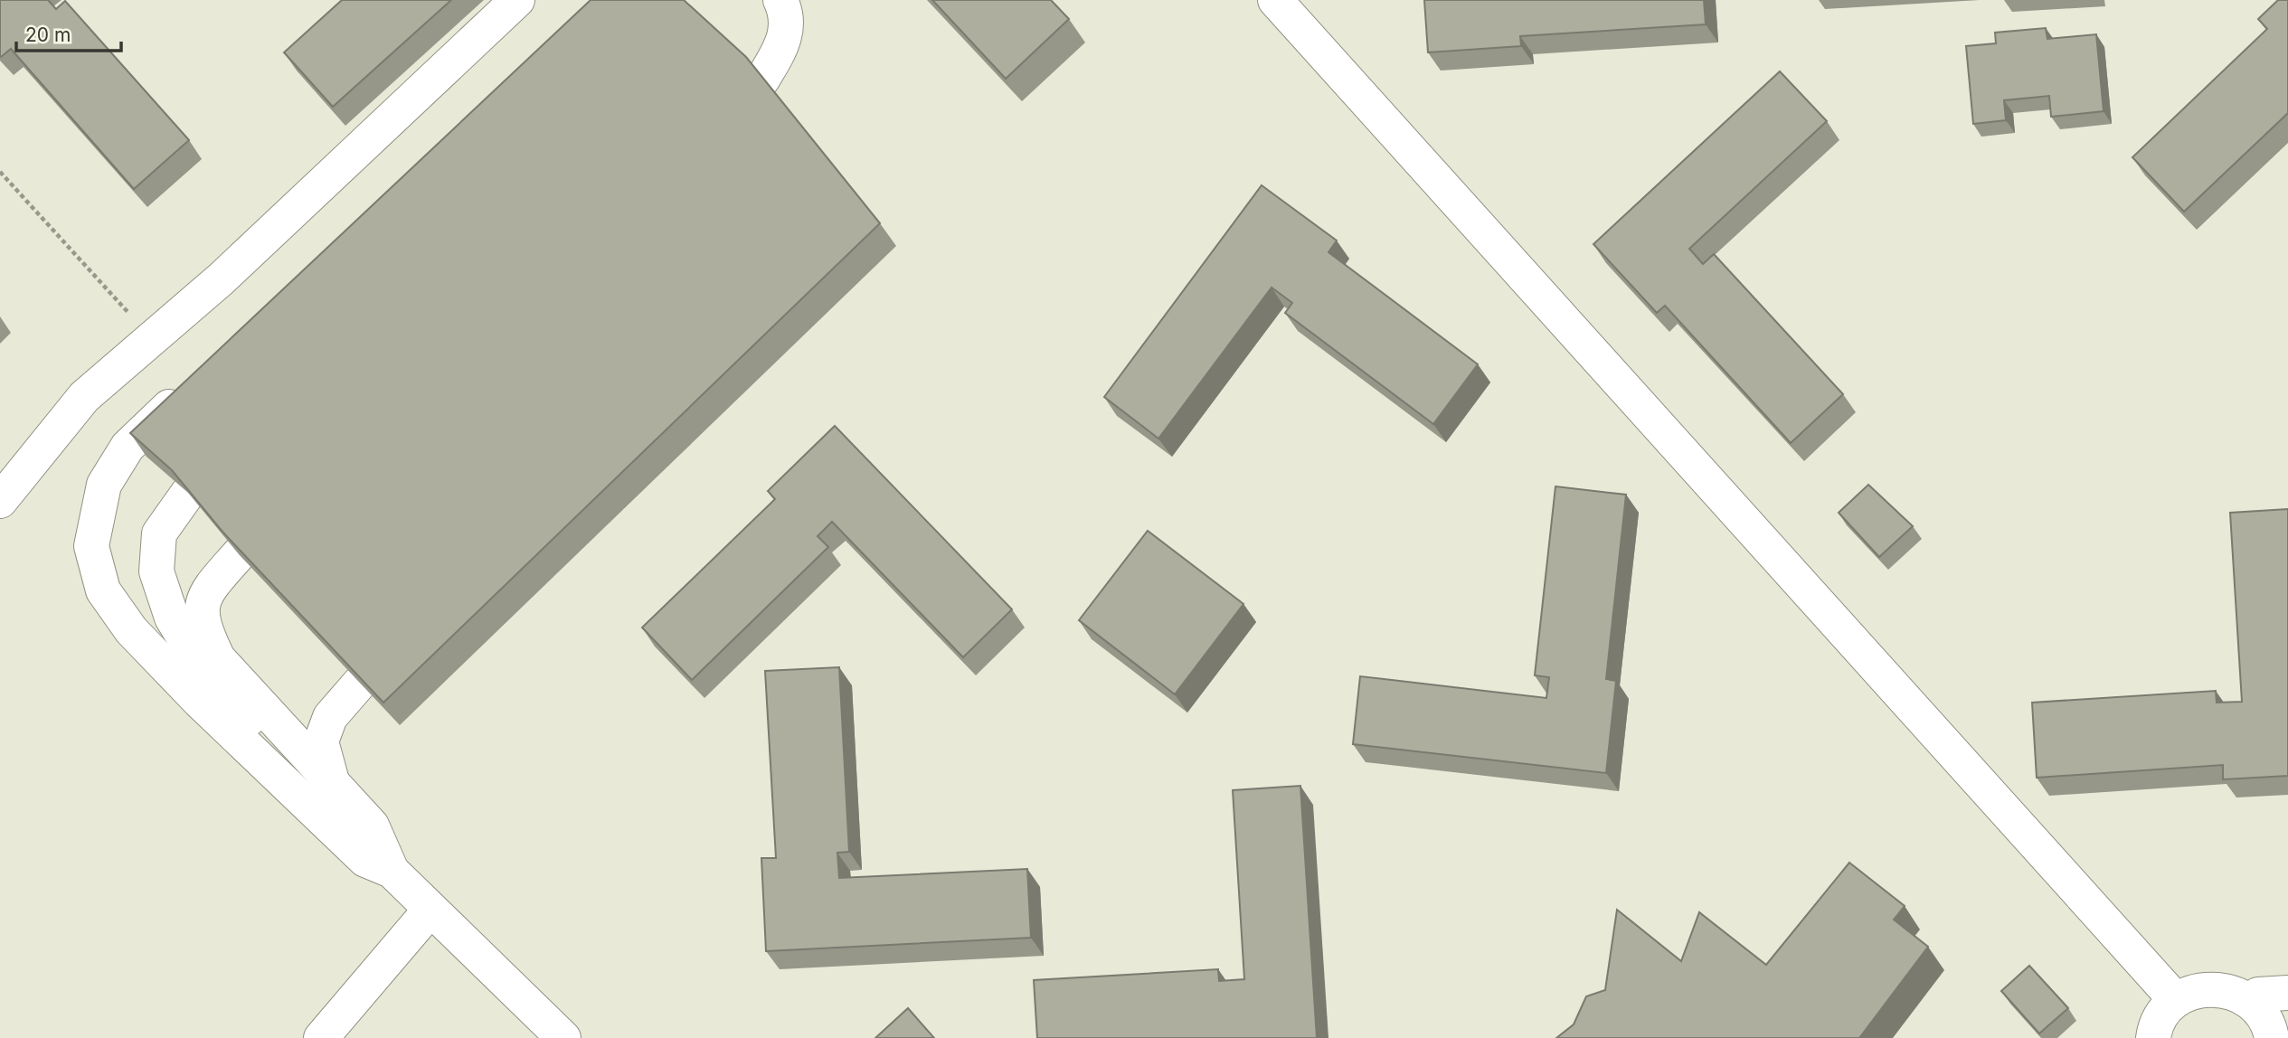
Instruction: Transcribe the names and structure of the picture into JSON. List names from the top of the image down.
{
  "scale_bar": "20 m"
}
